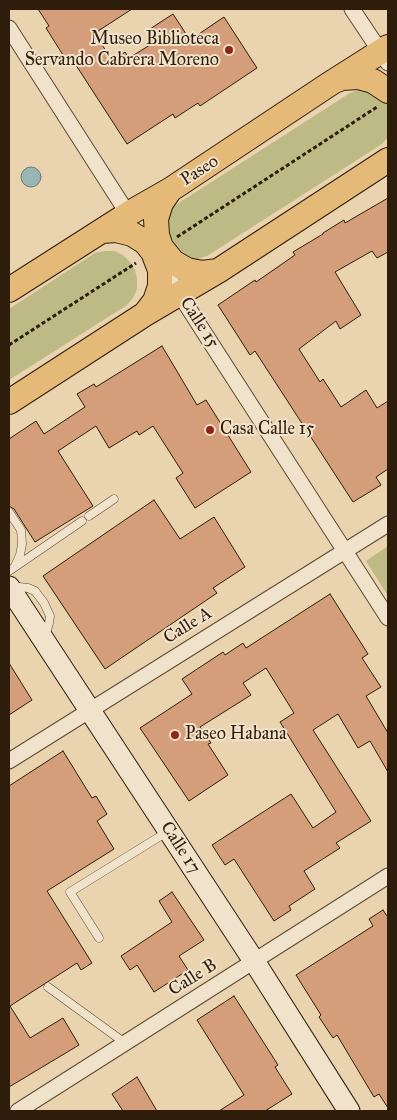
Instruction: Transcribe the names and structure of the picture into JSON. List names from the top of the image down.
{
  "streets": {
    "main road": ["Paseo"],
    "street": [
      "Calle 15",
      "Calle A",
      "Calle 17",
      "Calle B"
    ]
  },
  "crossings": [
    ["Paseo", "Calle 15"],
    ["Calle 15", "Calle A"],
    ["Calle A", "Calle 17"],
    ["Calle 17", "Calle B"]
  ],
  "places": ["Museo Biblioteca Servando Cabrera Moreno", "Casa Calle 15", "Paseo Habana"]
}
